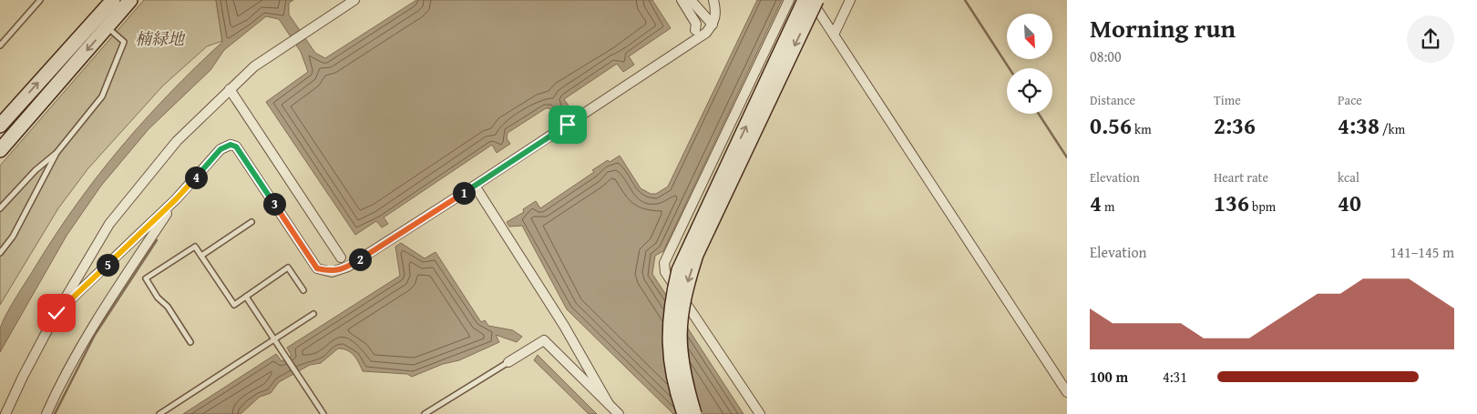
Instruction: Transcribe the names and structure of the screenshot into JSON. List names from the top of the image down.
{
  "parks": ["楠緑地"],
  "north": "bottom right",
  "page": {
    "heading": ["Morning run", "08:00"],
    "stats": [
      ["Distance", "0.56 km"],
      ["Time", "2:36"],
      ["Pace", "4:38 /km"],
      ["Elevation", "4 m"],
      ["Heart rate", "136 bpm"],
      ["kcal", "40"]
    ],
    "pins": [
      "4",
      "1",
      "3",
      "2",
      "5"
    ],
    "chart": ["Elevation", "141–145 m"],
    "list": [
      {
        "name": "100 m",
        "note": "4:31"
      }
    ]
  }
}
